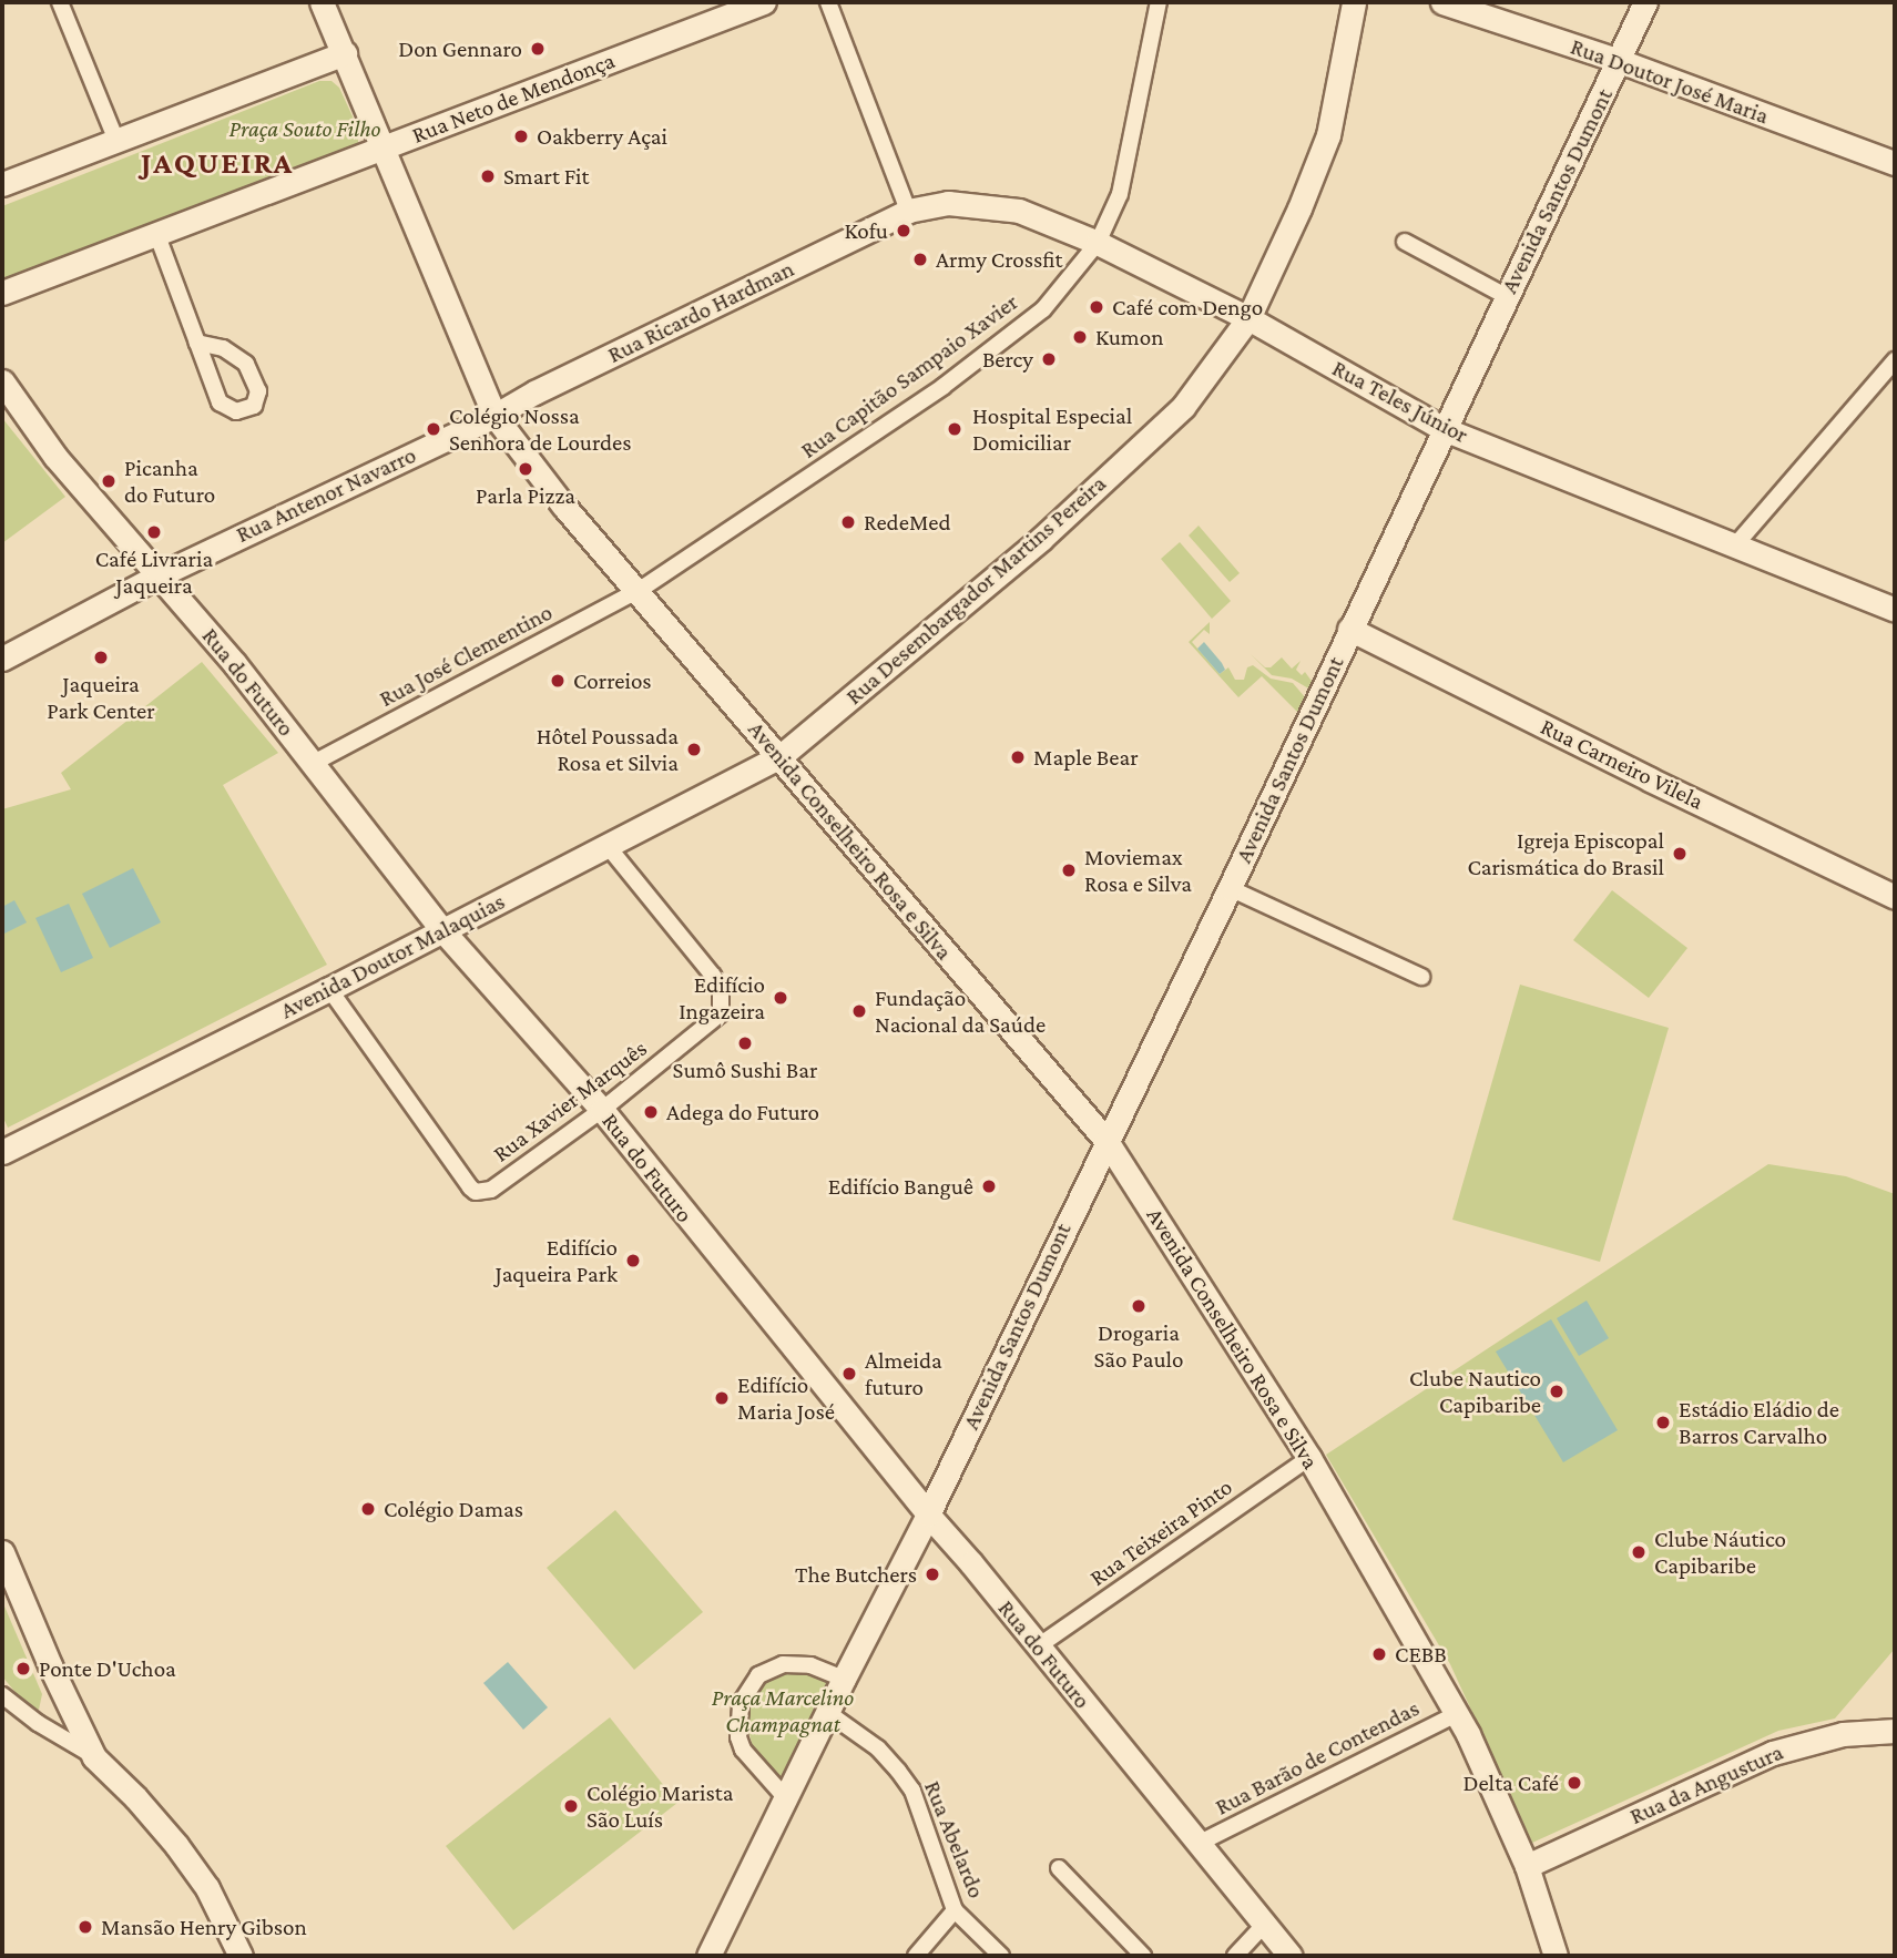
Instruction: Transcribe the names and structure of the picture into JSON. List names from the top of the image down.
{
  "streets": {
    "street": [
      "Rua Doutor José Maria",
      "Rua Neto de Mendonça",
      "Avenida Santos Dumont",
      "Rua Ricardo Hardman",
      "Rua Capitão Sampaio Xavier",
      "Rua Teles Júnior",
      "Rua Antenor Navarro",
      "Rua Desembargador Martins Pereira",
      "Rua José Clementino",
      "Rua do Futuro",
      "Rua Carneiro Vilela",
      "Avenida Conselheiro Rosa e Silva",
      "Avenida Doutor Malaquias",
      "Rua Xavier Marquês",
      "Rua Teixeira Pinto",
      "Rua Barão de Contendas",
      "Rua da Angustura",
      "Rua Abelardo"
    ]
  },
  "crossings": [
    ["Rua Doutor José Maria", "Avenida Santos Dumont"],
    ["Rua Neto de Mendonça", "Avenida Conselheiro Rosa e Silva"],
    ["Avenida Santos Dumont", "Rua Teles Júnior"],
    ["Avenida Santos Dumont", "Rua do Futuro"],
    ["Avenida Santos Dumont", "Rua Carneiro Vilela"],
    ["Avenida Santos Dumont", "Avenida Conselheiro Rosa e Silva"],
    ["Avenida Santos Dumont", "Rua Abelardo"],
    ["Rua Ricardo Hardman", "Rua Teles Júnior"],
    ["Rua Ricardo Hardman", "Rua Antenor Navarro"],
    ["Rua Ricardo Hardman", "Avenida Conselheiro Rosa e Silva"],
    ["Rua Capitão Sampaio Xavier", "Rua Teles Júnior"],
    ["Rua Capitão Sampaio Xavier", "Rua José Clementino"],
    ["Rua Capitão Sampaio Xavier", "Avenida Conselheiro Rosa e Silva"],
    ["Rua Teles Júnior", "Rua Desembargador Martins Pereira"],
    ["Rua Antenor Navarro", "Rua do Futuro"],
    ["Rua Antenor Navarro", "Avenida Conselheiro Rosa e Silva"],
    ["Rua Desembargador Martins Pereira", "Avenida Conselheiro Rosa e Silva"],
    ["Rua Desembargador Martins Pereira", "Avenida Doutor Malaquias"],
    ["Rua José Clementino", "Rua do Futuro"],
    ["Rua José Clementino", "Avenida Conselheiro Rosa e Silva"],
    ["Rua do Futuro", "Avenida Doutor Malaquias"],
    ["Rua do Futuro", "Rua Xavier Marquês"],
    ["Rua do Futuro", "Rua Teixeira Pinto"],
    ["Rua do Futuro", "Rua Barão de Contendas"],
    ["Avenida Conselheiro Rosa e Silva", "Avenida Doutor Malaquias"],
    ["Avenida Conselheiro Rosa e Silva", "Rua Teixeira Pinto"],
    ["Avenida Conselheiro Rosa e Silva", "Rua Barão de Contendas"],
    ["Avenida Conselheiro Rosa e Silva", "Rua da Angustura"],
    ["Avenida Doutor Malaquias", "Rua Xavier Marquês"]
  ],
  "districts": ["JAQUEIRA"],
  "parks": ["Praça Souto Filho", "Praça Marcelino Champagnat"],
  "places": [
    "Don Gennaro",
    "Oakberry Açai",
    "Smart Fit",
    "Kofu",
    "Army Crossfit",
    "Café com Dengo",
    "Kumon",
    "Bercy",
    "Colégio Nossa Senhora de Lourdes",
    "Hospital Especial Domiciliar",
    "Parla Pizza",
    "Picanha do Futuro",
    "RedeMed",
    "Café Livraria Jaqueira",
    "Jaqueira Park Center",
    "Correios",
    "Hôtel Poussada Rosa et Silvia",
    "Maple Bear",
    "Igreja Episcopal Carismática do Brasil",
    "Moviemax Rosa e Silva",
    "Edifício Ingazeira",
    "Fundação Nacional da Saúde",
    "Sumô Sushi Bar",
    "Adega do Futuro",
    "Edifício Banguê",
    "Edifício Jaqueira Park",
    "Drogaria São Paulo",
    "Almeida futuro",
    "Clube Nautico Capibaribe",
    "Edifício Maria José",
    "Estádio Eládio de Barros Carvalho",
    "Colégio Damas",
    "Clube Náutico Capibaribe",
    "The Butchers",
    "CEBB",
    "Ponte D'Uchoa",
    "Delta Café",
    "Colégio Marista São Luís",
    "Mansão Henry Gibson"
  ]
}
